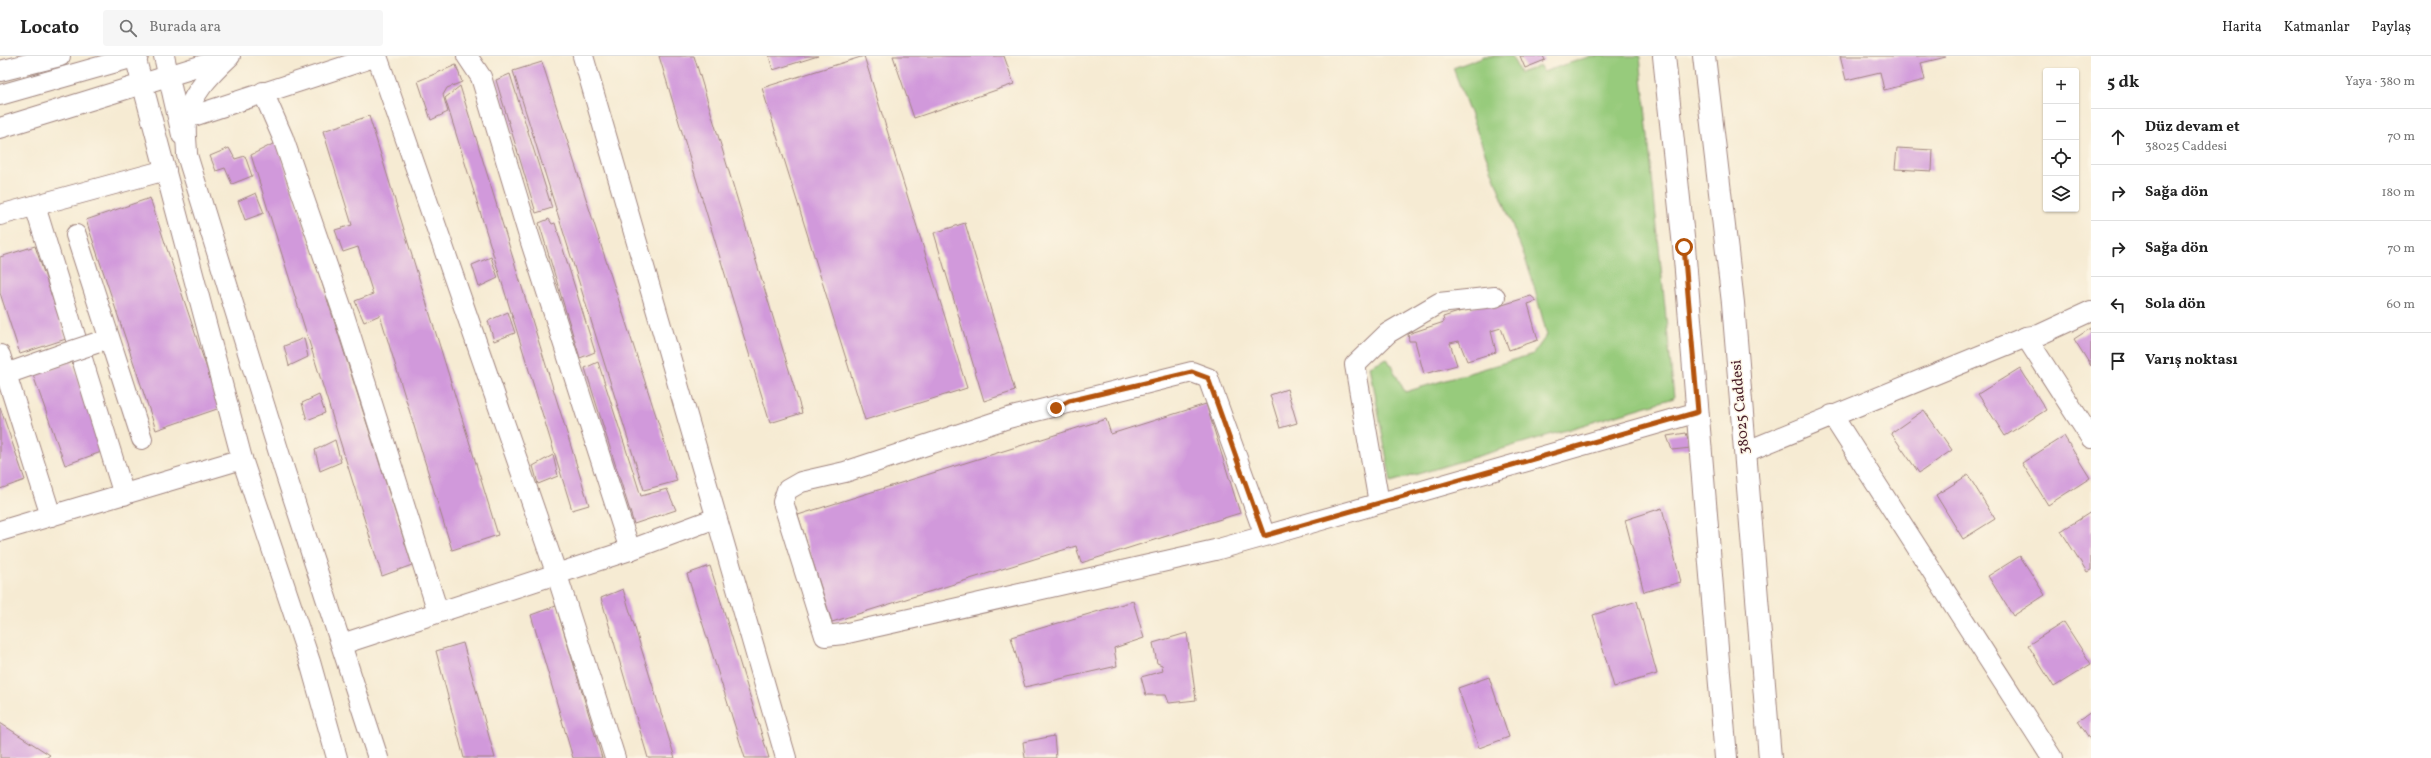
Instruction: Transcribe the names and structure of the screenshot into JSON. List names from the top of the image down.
{
  "streets": {
    "main road": ["38025 Caddesi"]
  },
  "page": {
    "header": "Locato",
    "search": "Burada ara",
    "nav": ["Harita", "Katmanlar", "Paylaş"],
    "heading": ["5 dk", "Yaya · 380 m"],
    "map_buttons": ["+", "−"],
    "list": [
      ["Düz devam et", "38025 Caddesi", "70 m"],
      ["Sağa dön", "180 m"],
      ["Sağa dön", "70 m"],
      ["Sola dön", "60 m"],
      "Varış noktası"
    ]
  }
}
